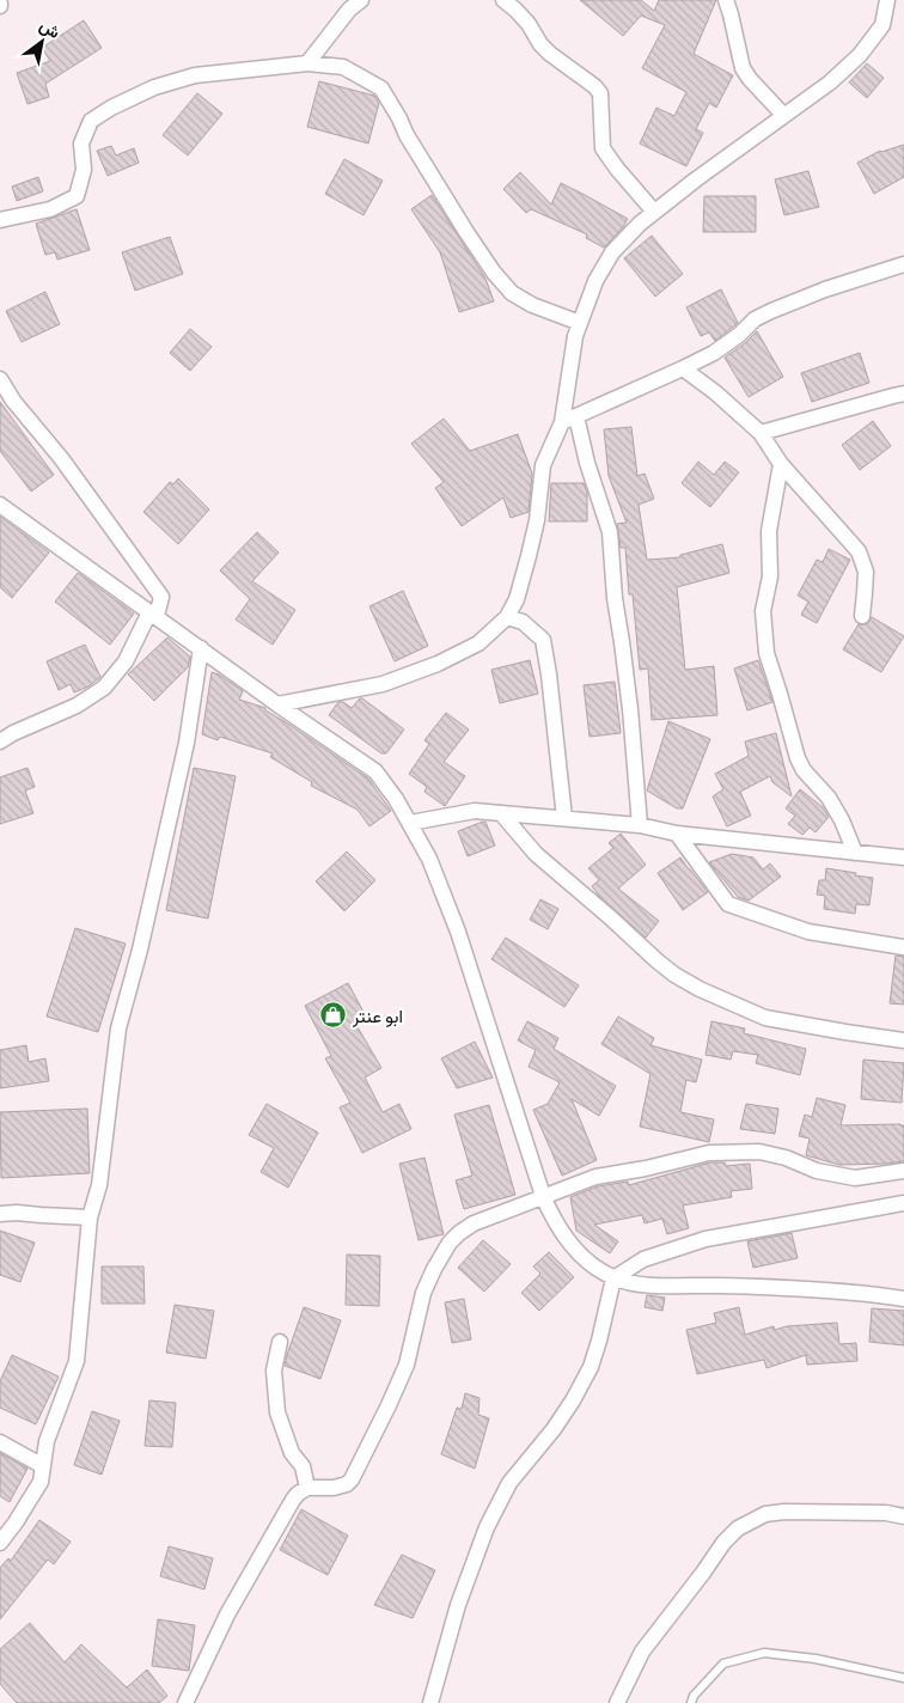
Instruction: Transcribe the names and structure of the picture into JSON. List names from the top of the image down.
{
  "places": {
    "shop": ["ابو عنتر"]
  },
  "north": "top right"
}
